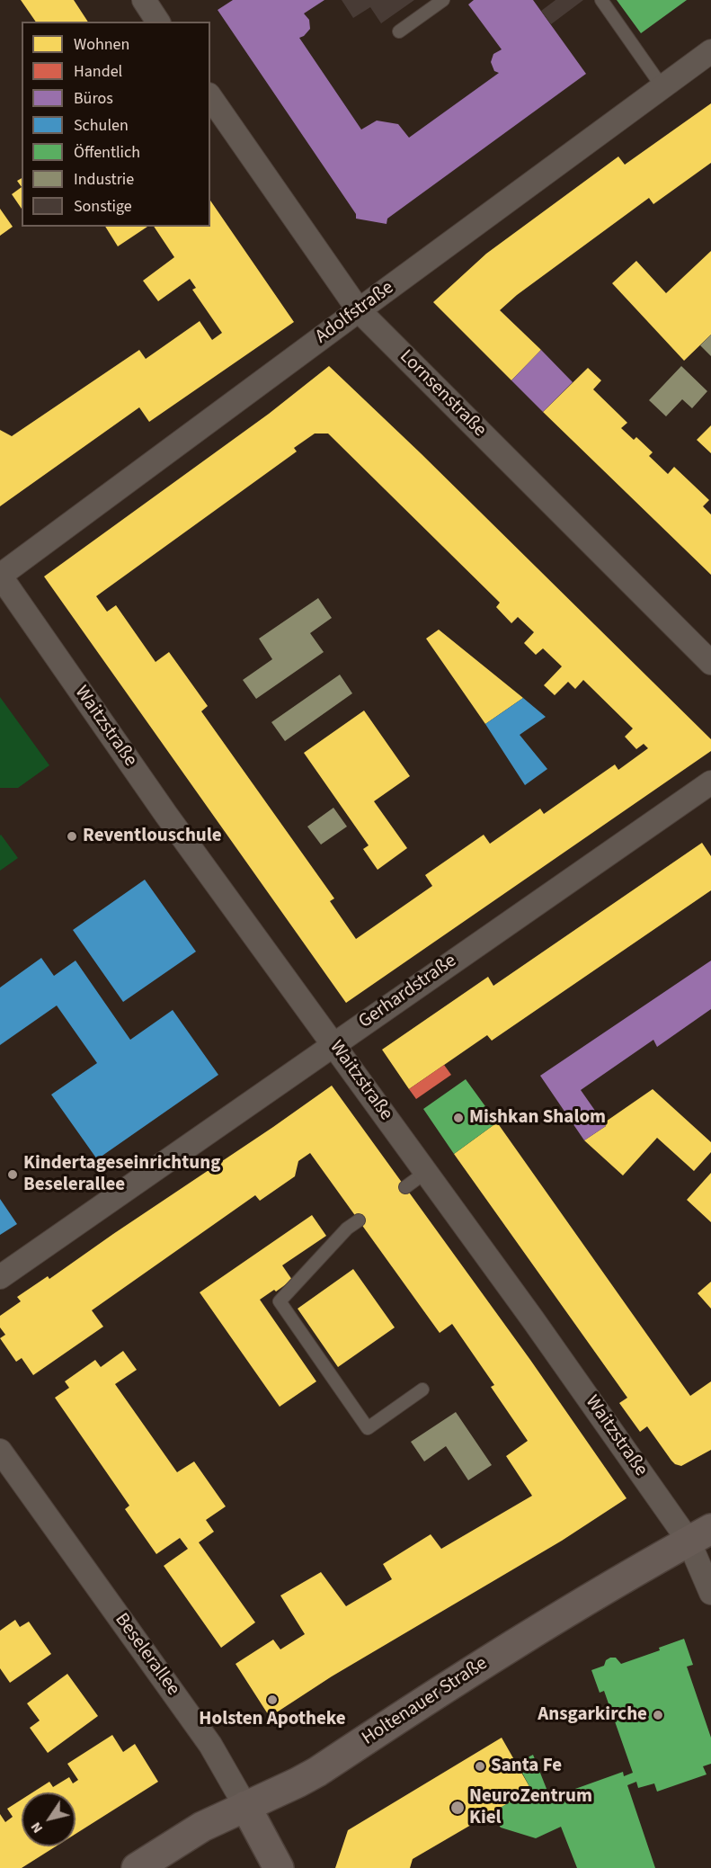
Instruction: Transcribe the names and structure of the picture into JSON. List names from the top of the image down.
{
  "streets": {
    "main road": ["Beselerallee", "Holtenauer Straße"],
    "street": [
      "Adolfstraße",
      "Lornsenstraße",
      "Waitzstraße",
      "Gerhardstraße"
    ]
  },
  "crossings": [
    ["Adolfstraße", "Lornsenstraße"],
    ["Adolfstraße", "Waitzstraße"],
    ["Waitzstraße", "Gerhardstraße"],
    ["Waitzstraße", "Holtenauer Straße"],
    ["Beselerallee", "Holtenauer Straße"]
  ],
  "places": [
    "Reventlouschule",
    "Mishkan Shalom",
    "Kindertageseinrichtung Beselerallee",
    "Holsten Apotheke",
    "Ansgarkirche",
    "Santa Fe",
    "NeuroZentrum Kiel"
  ],
  "legend": [
    "Wohnen",
    "Handel",
    "Büros",
    "Schulen",
    "Öffentlich",
    "Industrie",
    "Sonstige"
  ],
  "north": "bottom left"
}
